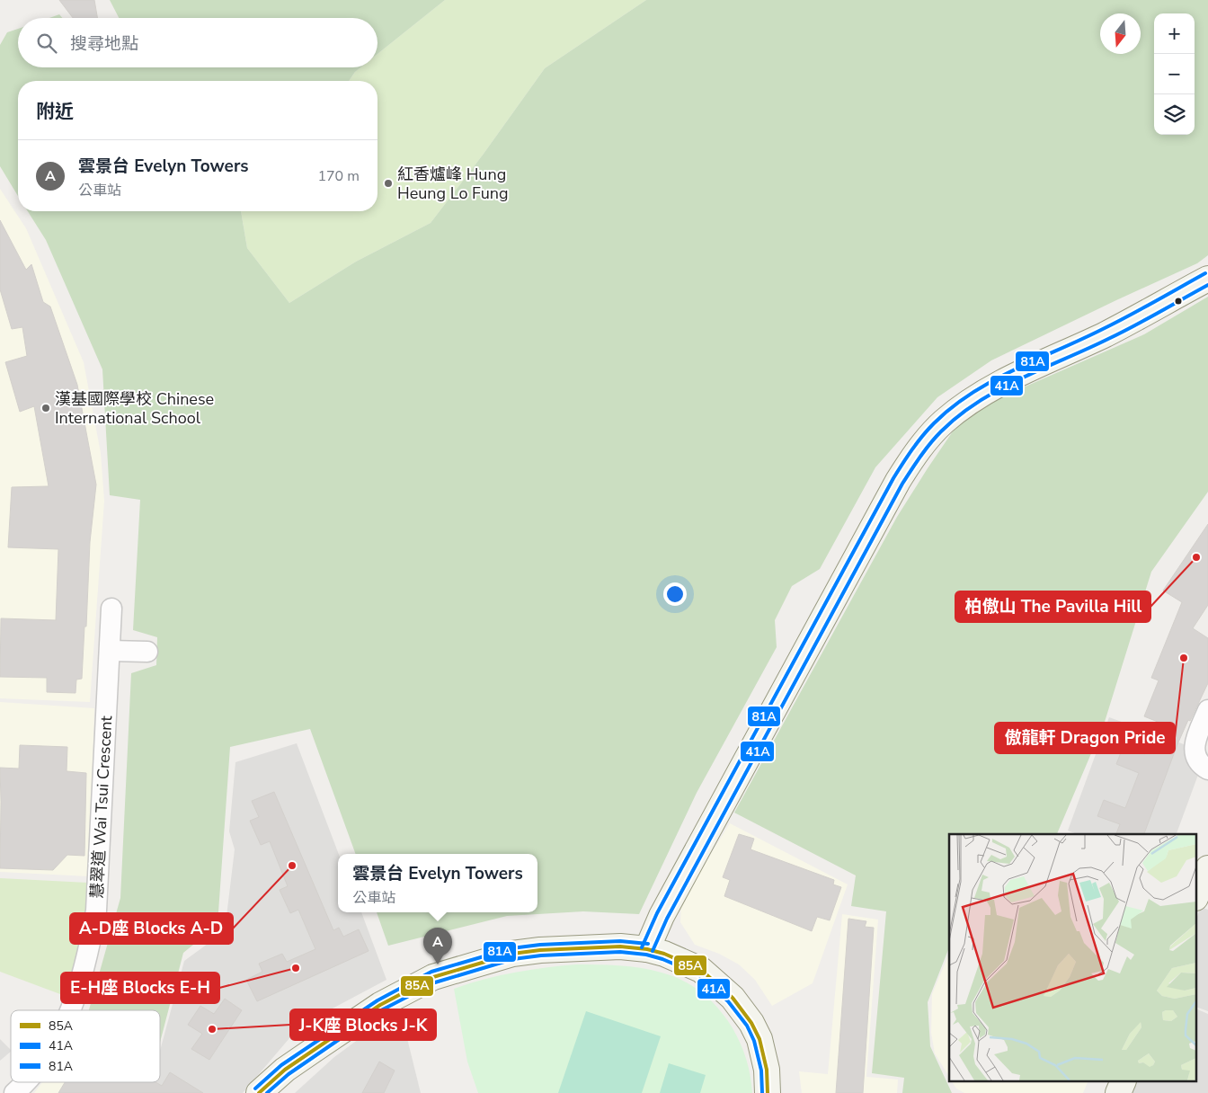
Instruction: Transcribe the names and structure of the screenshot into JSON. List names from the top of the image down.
{
  "streets": {
    "street": ["慧翠道 Wai Tsui Crescent"]
  },
  "places": [
    "紅香爐峰 Hung Heung Lo Fung",
    "漢基國際學校 Chinese International School",
    "柏傲山 The Pavilla Hill",
    "傲龍軒 Dragon Pride",
    "A-D座 Blocks A-D",
    "E-H座 Blocks E-H",
    "J-K座 Blocks J-K"
  ],
  "lines": ["transit line 81A", "transit line 41A", "transit line 85A"],
  "legend": ["85A", "41A", "81A"],
  "north": "bottom",
  "page": {
    "map_buttons": ["+", "−"],
    "search": "搜尋地點",
    "heading": "附近",
    "list": [
      {
        "mark": "A",
        "name": "雲景台 Evelyn Towers",
        "note": "公車站",
        "value": "170 m"
      }
    ],
    "popup": ["雲景台 Evelyn Towers", "公車站"],
    "pins": "A"
  }
}
